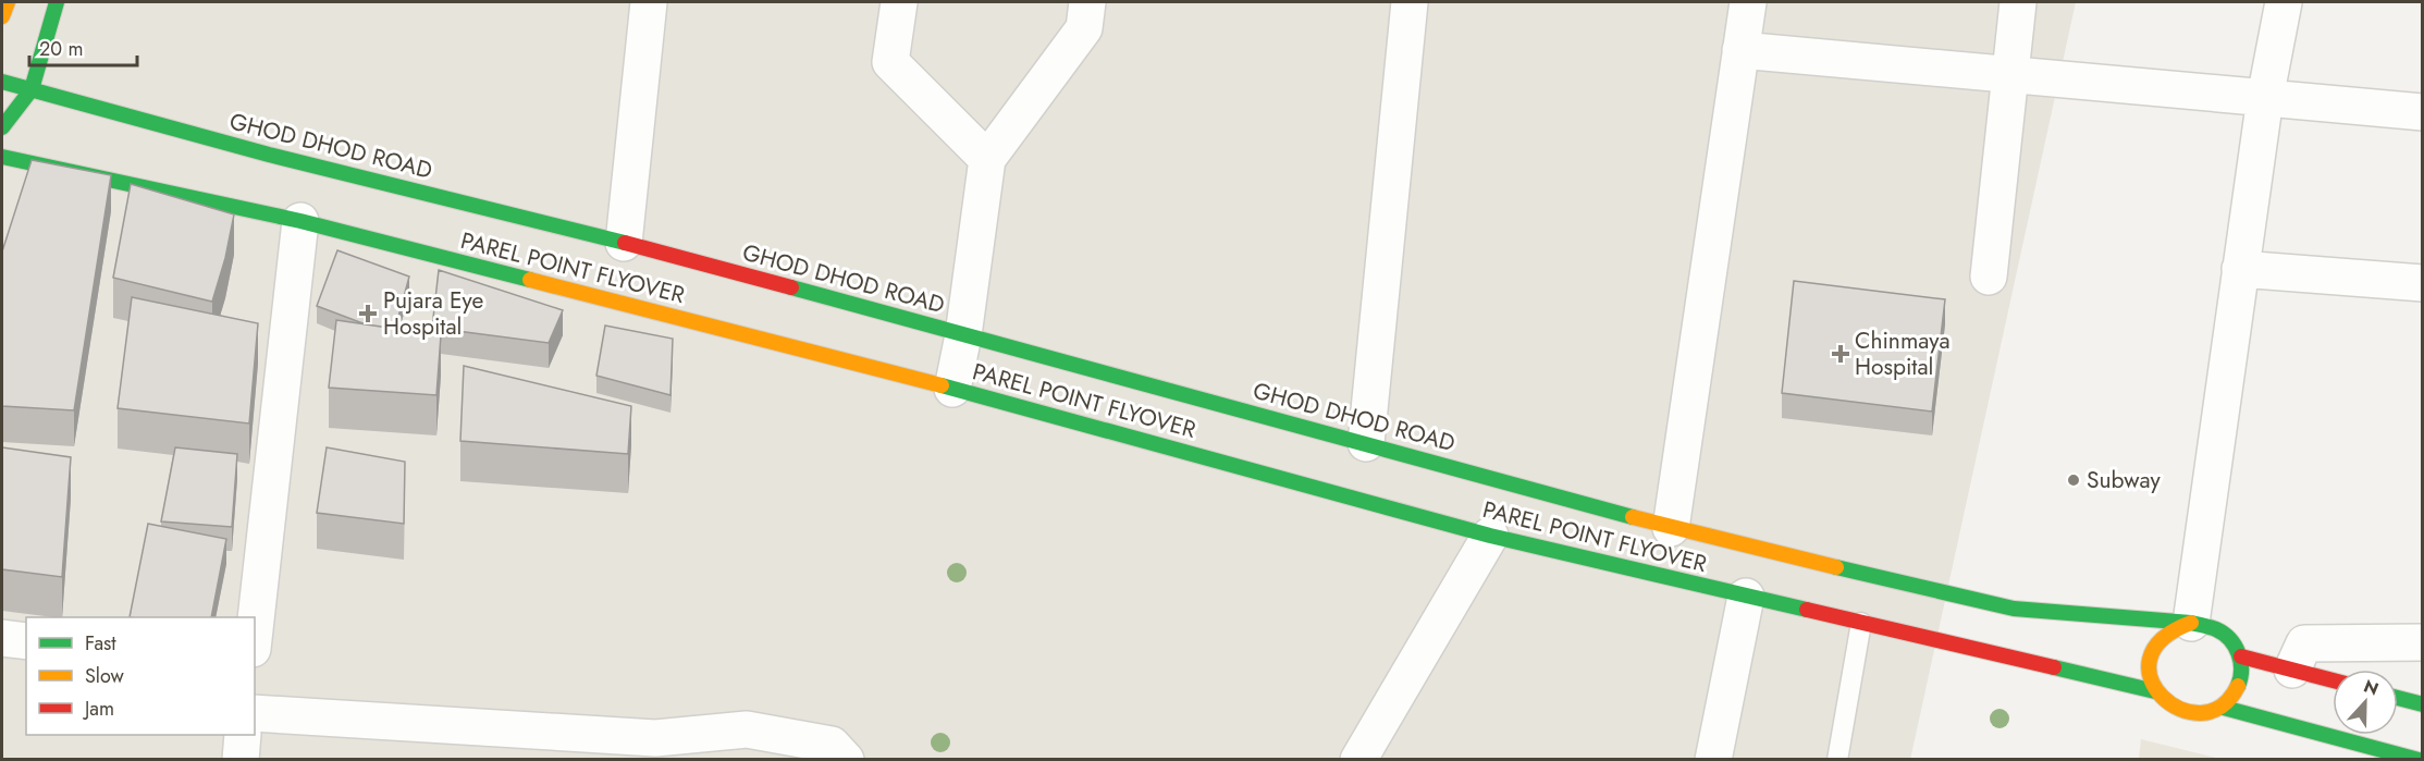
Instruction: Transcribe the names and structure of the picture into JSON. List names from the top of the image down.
{
  "streets": {
    "main road": ["GHOD DHOD ROAD", "PAREL POINT FLYOVER"]
  },
  "crossings": [
    ["GHOD DHOD ROAD", "PAREL POINT FLYOVER"]
  ],
  "places": {
    "health": ["Pujara Eye Hospital", "Chinmaya Hospital"],
    "other": ["Subway"]
  },
  "legend": ["Fast", "Slow", "Jam"],
  "scale_bar": "20 m",
  "north": "top"
}
